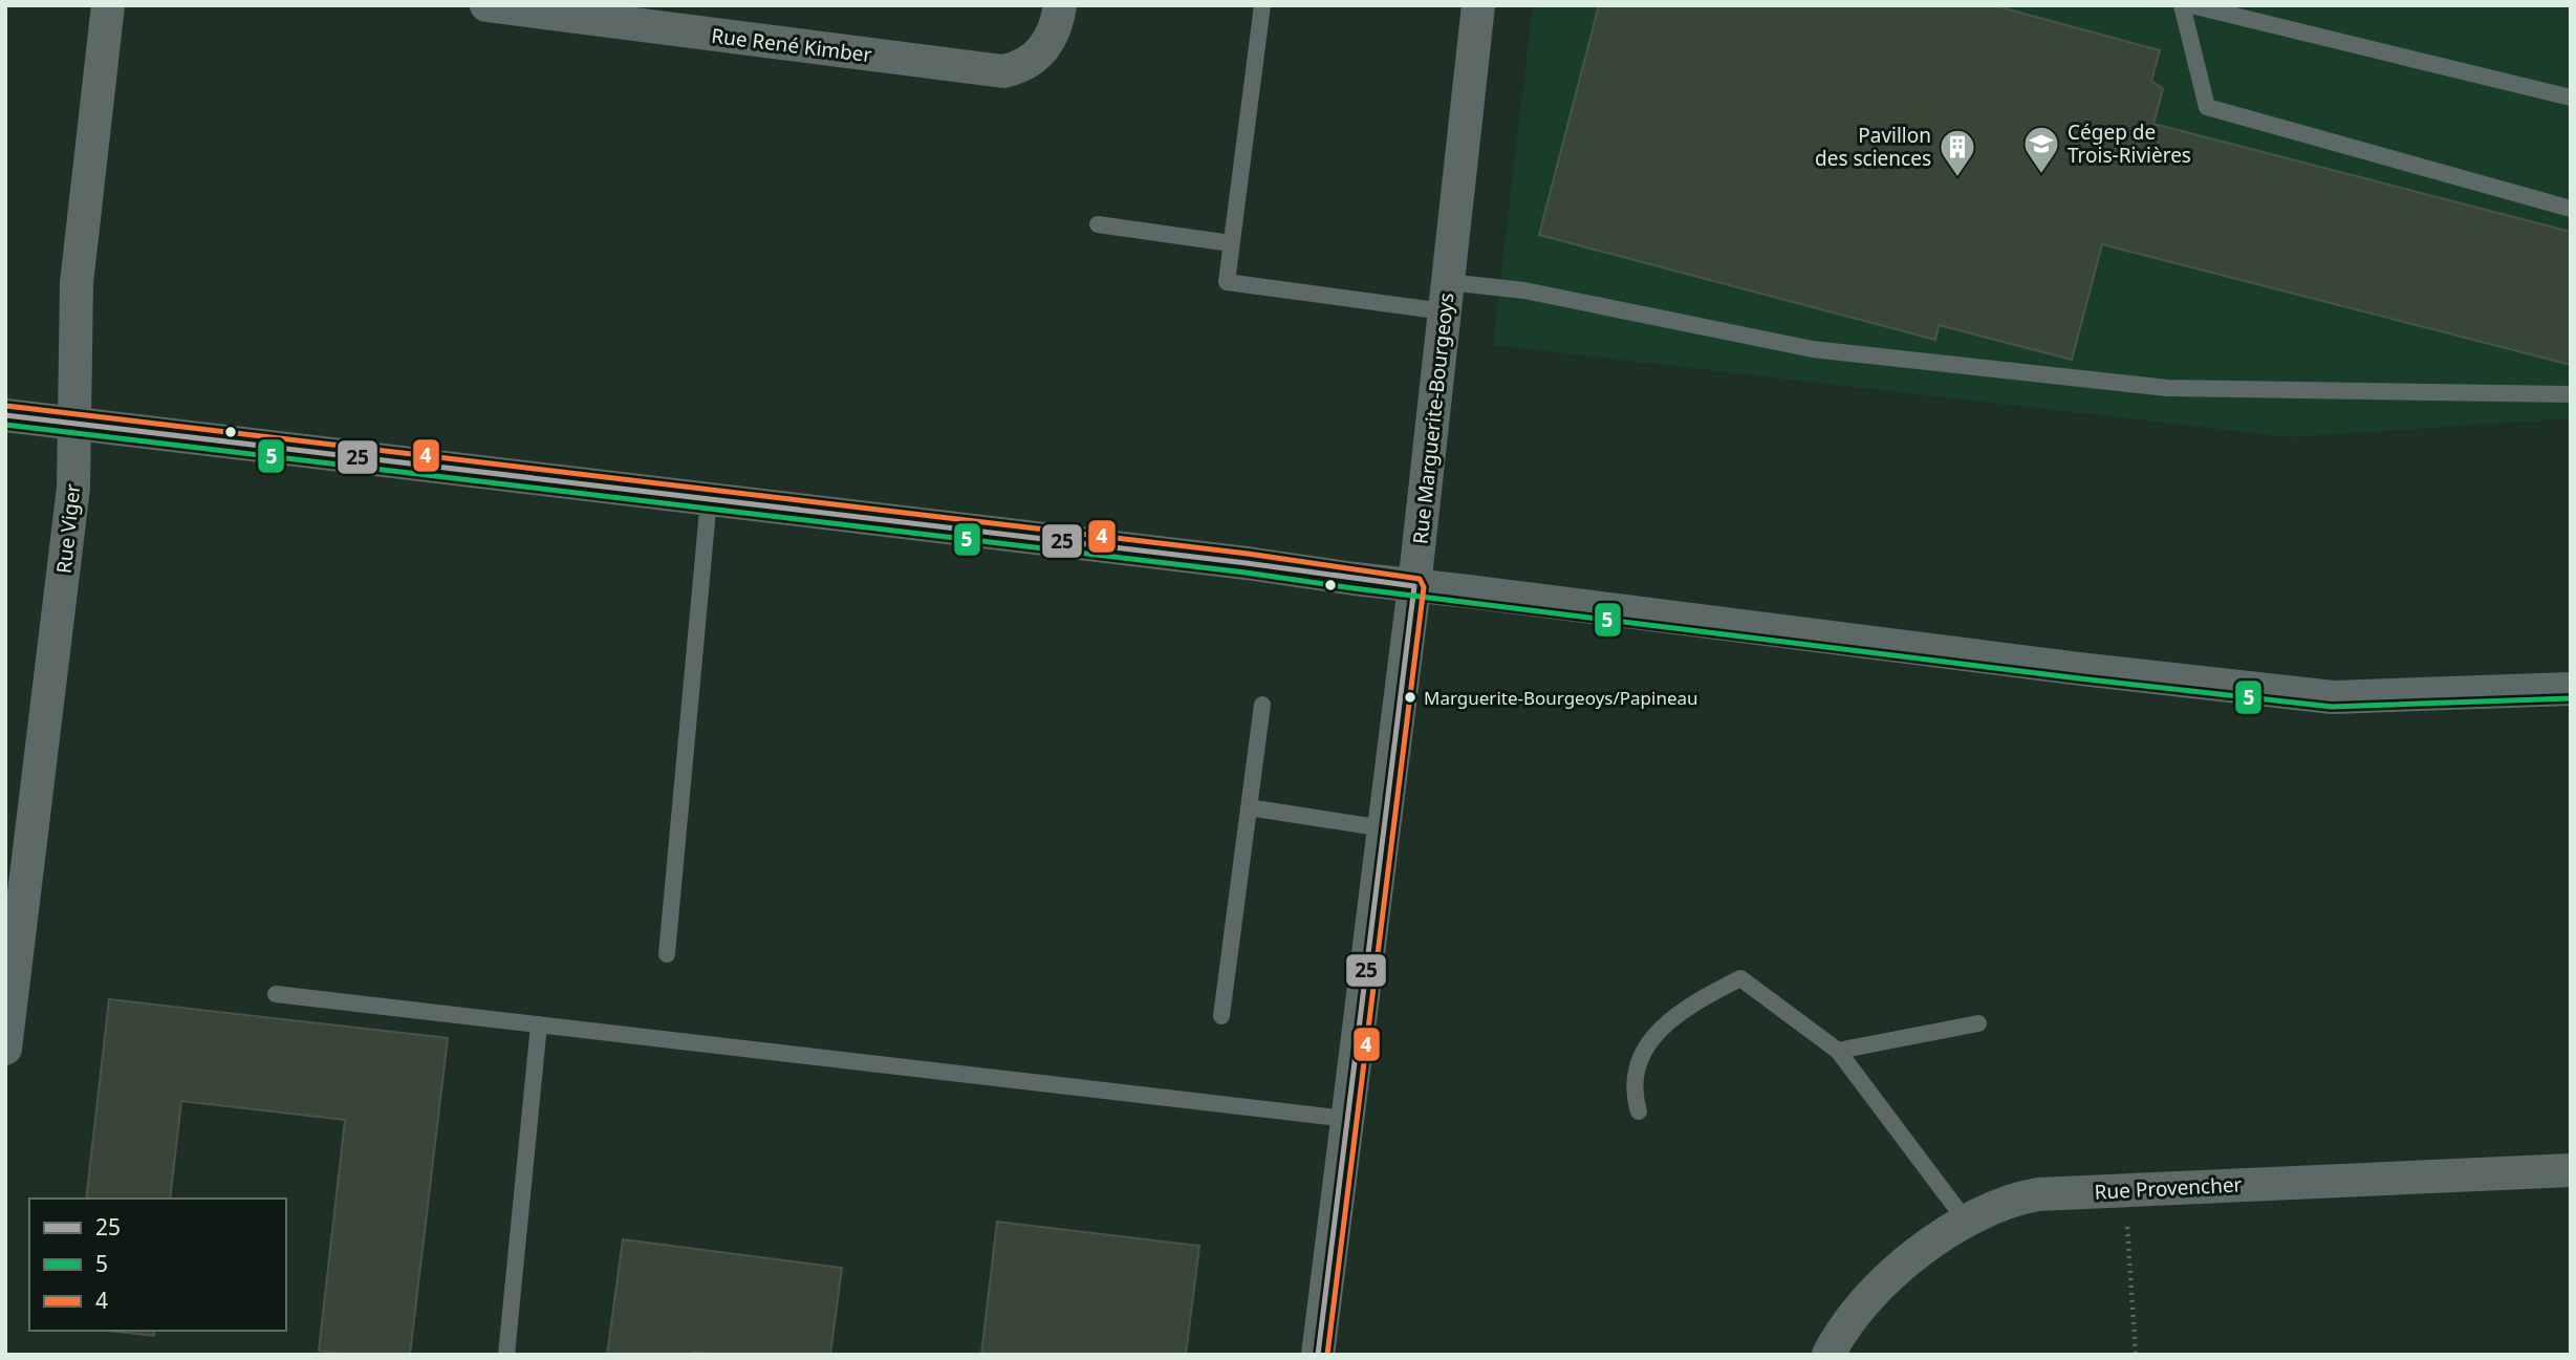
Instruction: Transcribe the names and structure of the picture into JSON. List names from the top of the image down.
{
  "streets": {
    "street": [
      "Rue René Kimber",
      "Rue Marguerite-Bourgeoys",
      "Rue Viger",
      "Rue Provencher"
    ]
  },
  "places": {
    "school or university": ["Cégep de Trois-Rivières"],
    "building": ["Pavillon des sciences"],
    "other": ["Marguerite-Bourgeoys/Papineau"]
  },
  "lines": ["transit line 4", "transit line 25", "transit line 5"],
  "legend": ["25", "5", "4"]
}
